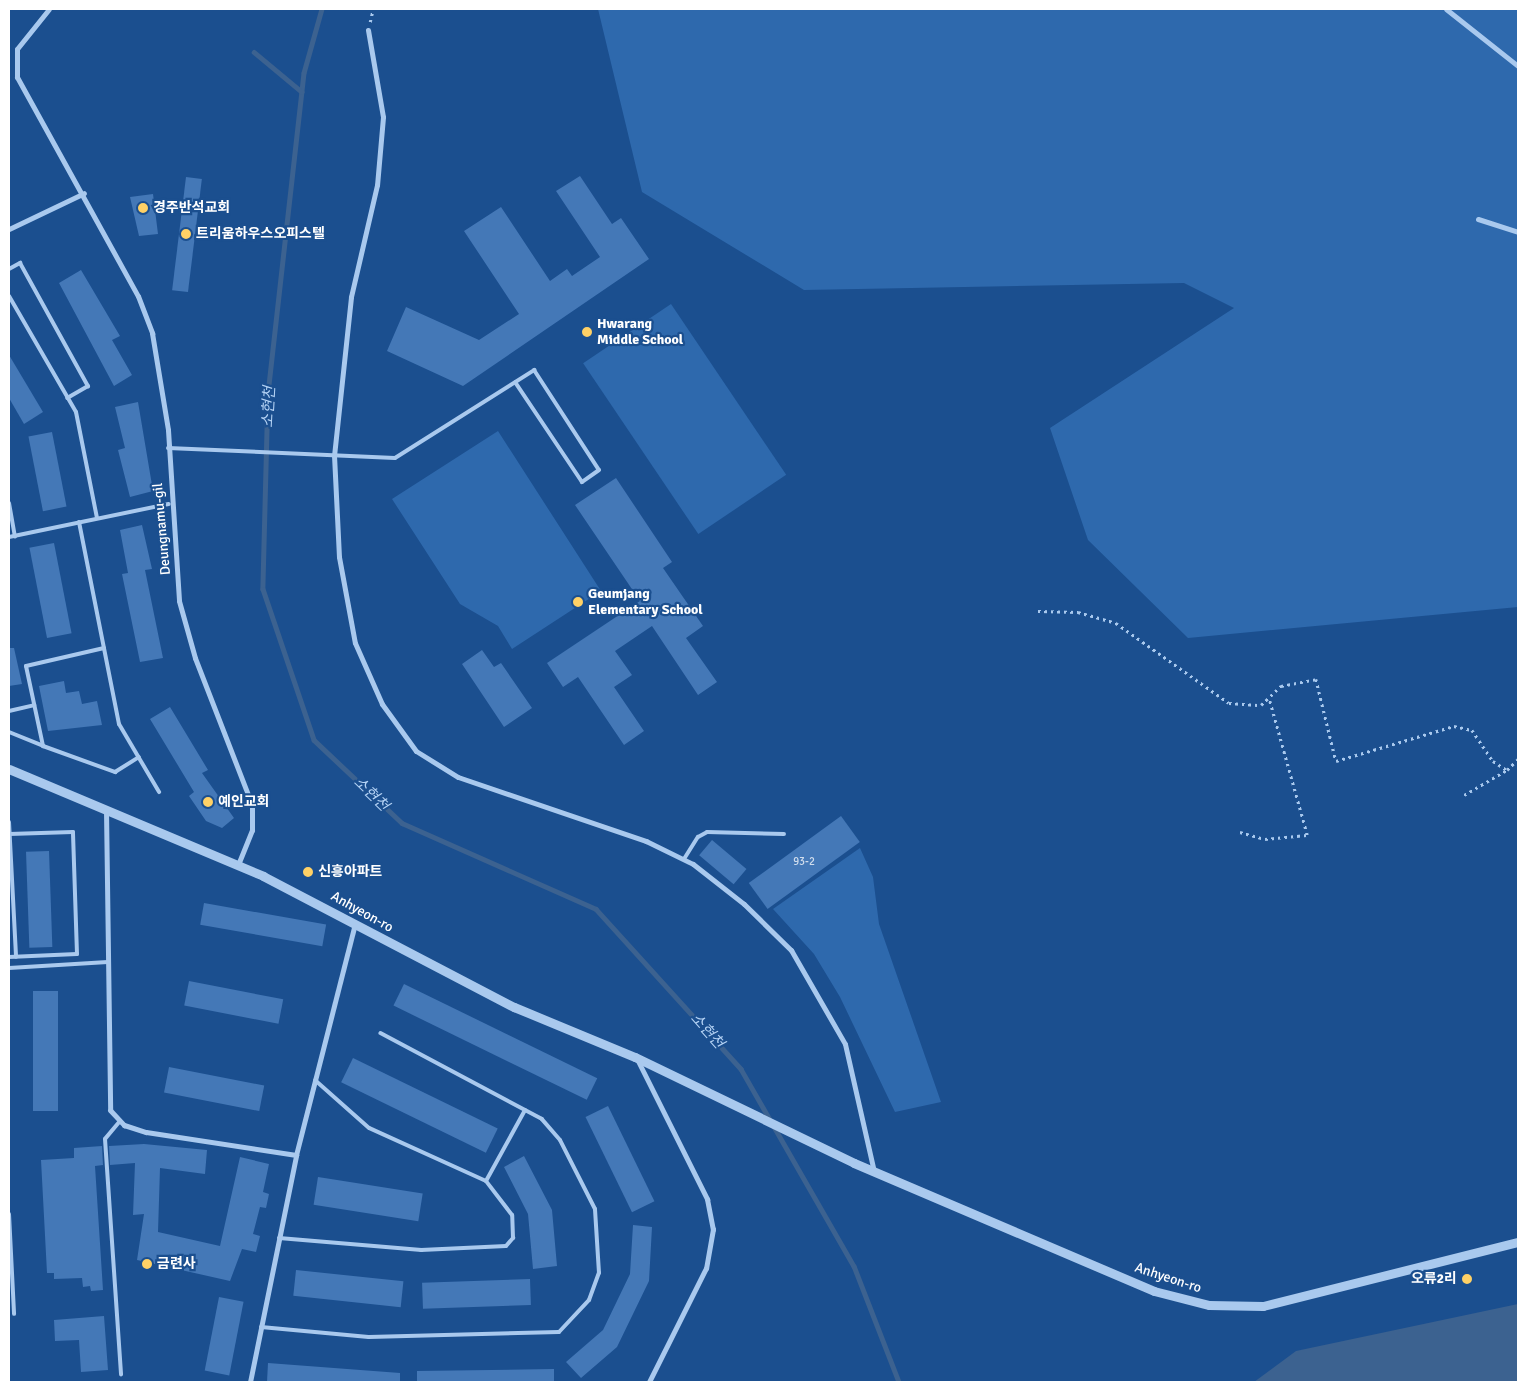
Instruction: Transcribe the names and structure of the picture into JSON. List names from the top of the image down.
{
  "streets": {
    "street": ["Deungnamu-gil", "Anhyeon-ro"]
  },
  "crossings": [
    ["Deungnamu-gil", "Anhyeon-ro"]
  ],
  "water": ["소현천"],
  "places": [
    "경주반석교회",
    "트리움하우스오피스텔",
    "Hwarang Middle School",
    "Geumjang Elementary School",
    "예인교회",
    "신흥아파트",
    "금련사",
    "오류2리"
  ],
  "house_numbers": ["93-2"]
}
